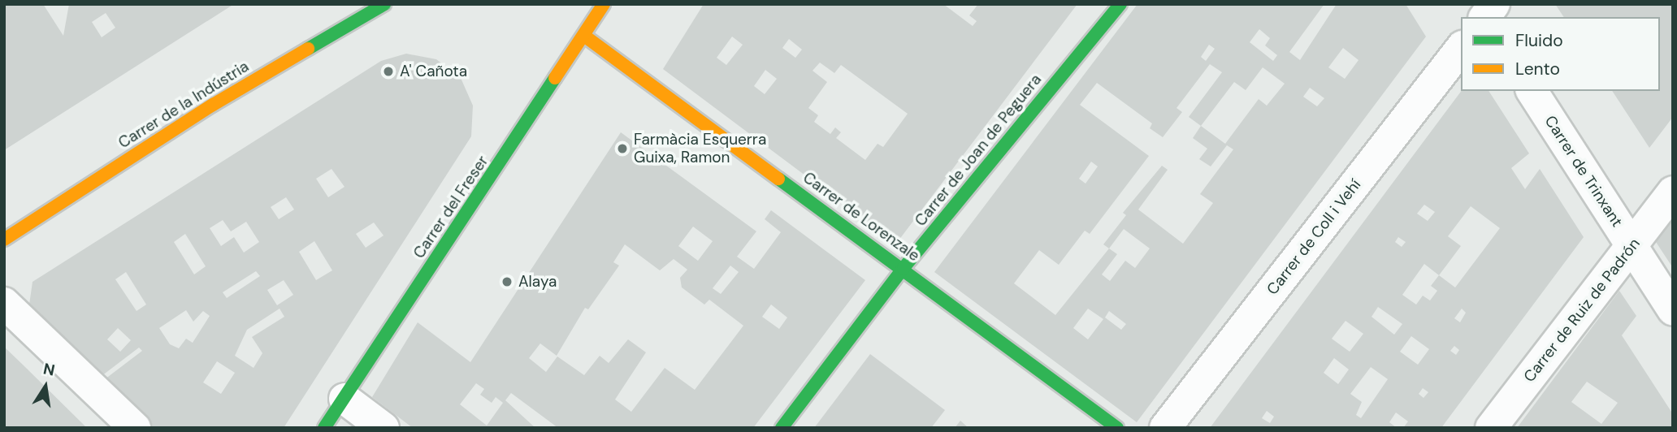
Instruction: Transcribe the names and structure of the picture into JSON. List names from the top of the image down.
{
  "streets": {
    "street": [
      "Carrer de la Indústria",
      "Carrer de Joan de Peguera",
      "Carrer de Trinxant",
      "Carrer del Freser",
      "Carrer de Lorenzale",
      "Carrer de Coll i Vehí",
      "Carrer de Ruiz de Padrón"
    ]
  },
  "crossings": [
    ["Carrer de Joan de Peguera", "Carrer de Lorenzale"],
    ["Carrer de Trinxant", "Carrer de Ruiz de Padrón"],
    ["Carrer del Freser", "Carrer de Lorenzale"]
  ],
  "places": ["A' Cañota", "Farmàcia Esquerra Guixa, Ramon", "Alaya"],
  "legend": ["Fluido", "Lento"],
  "north": "top"
}
